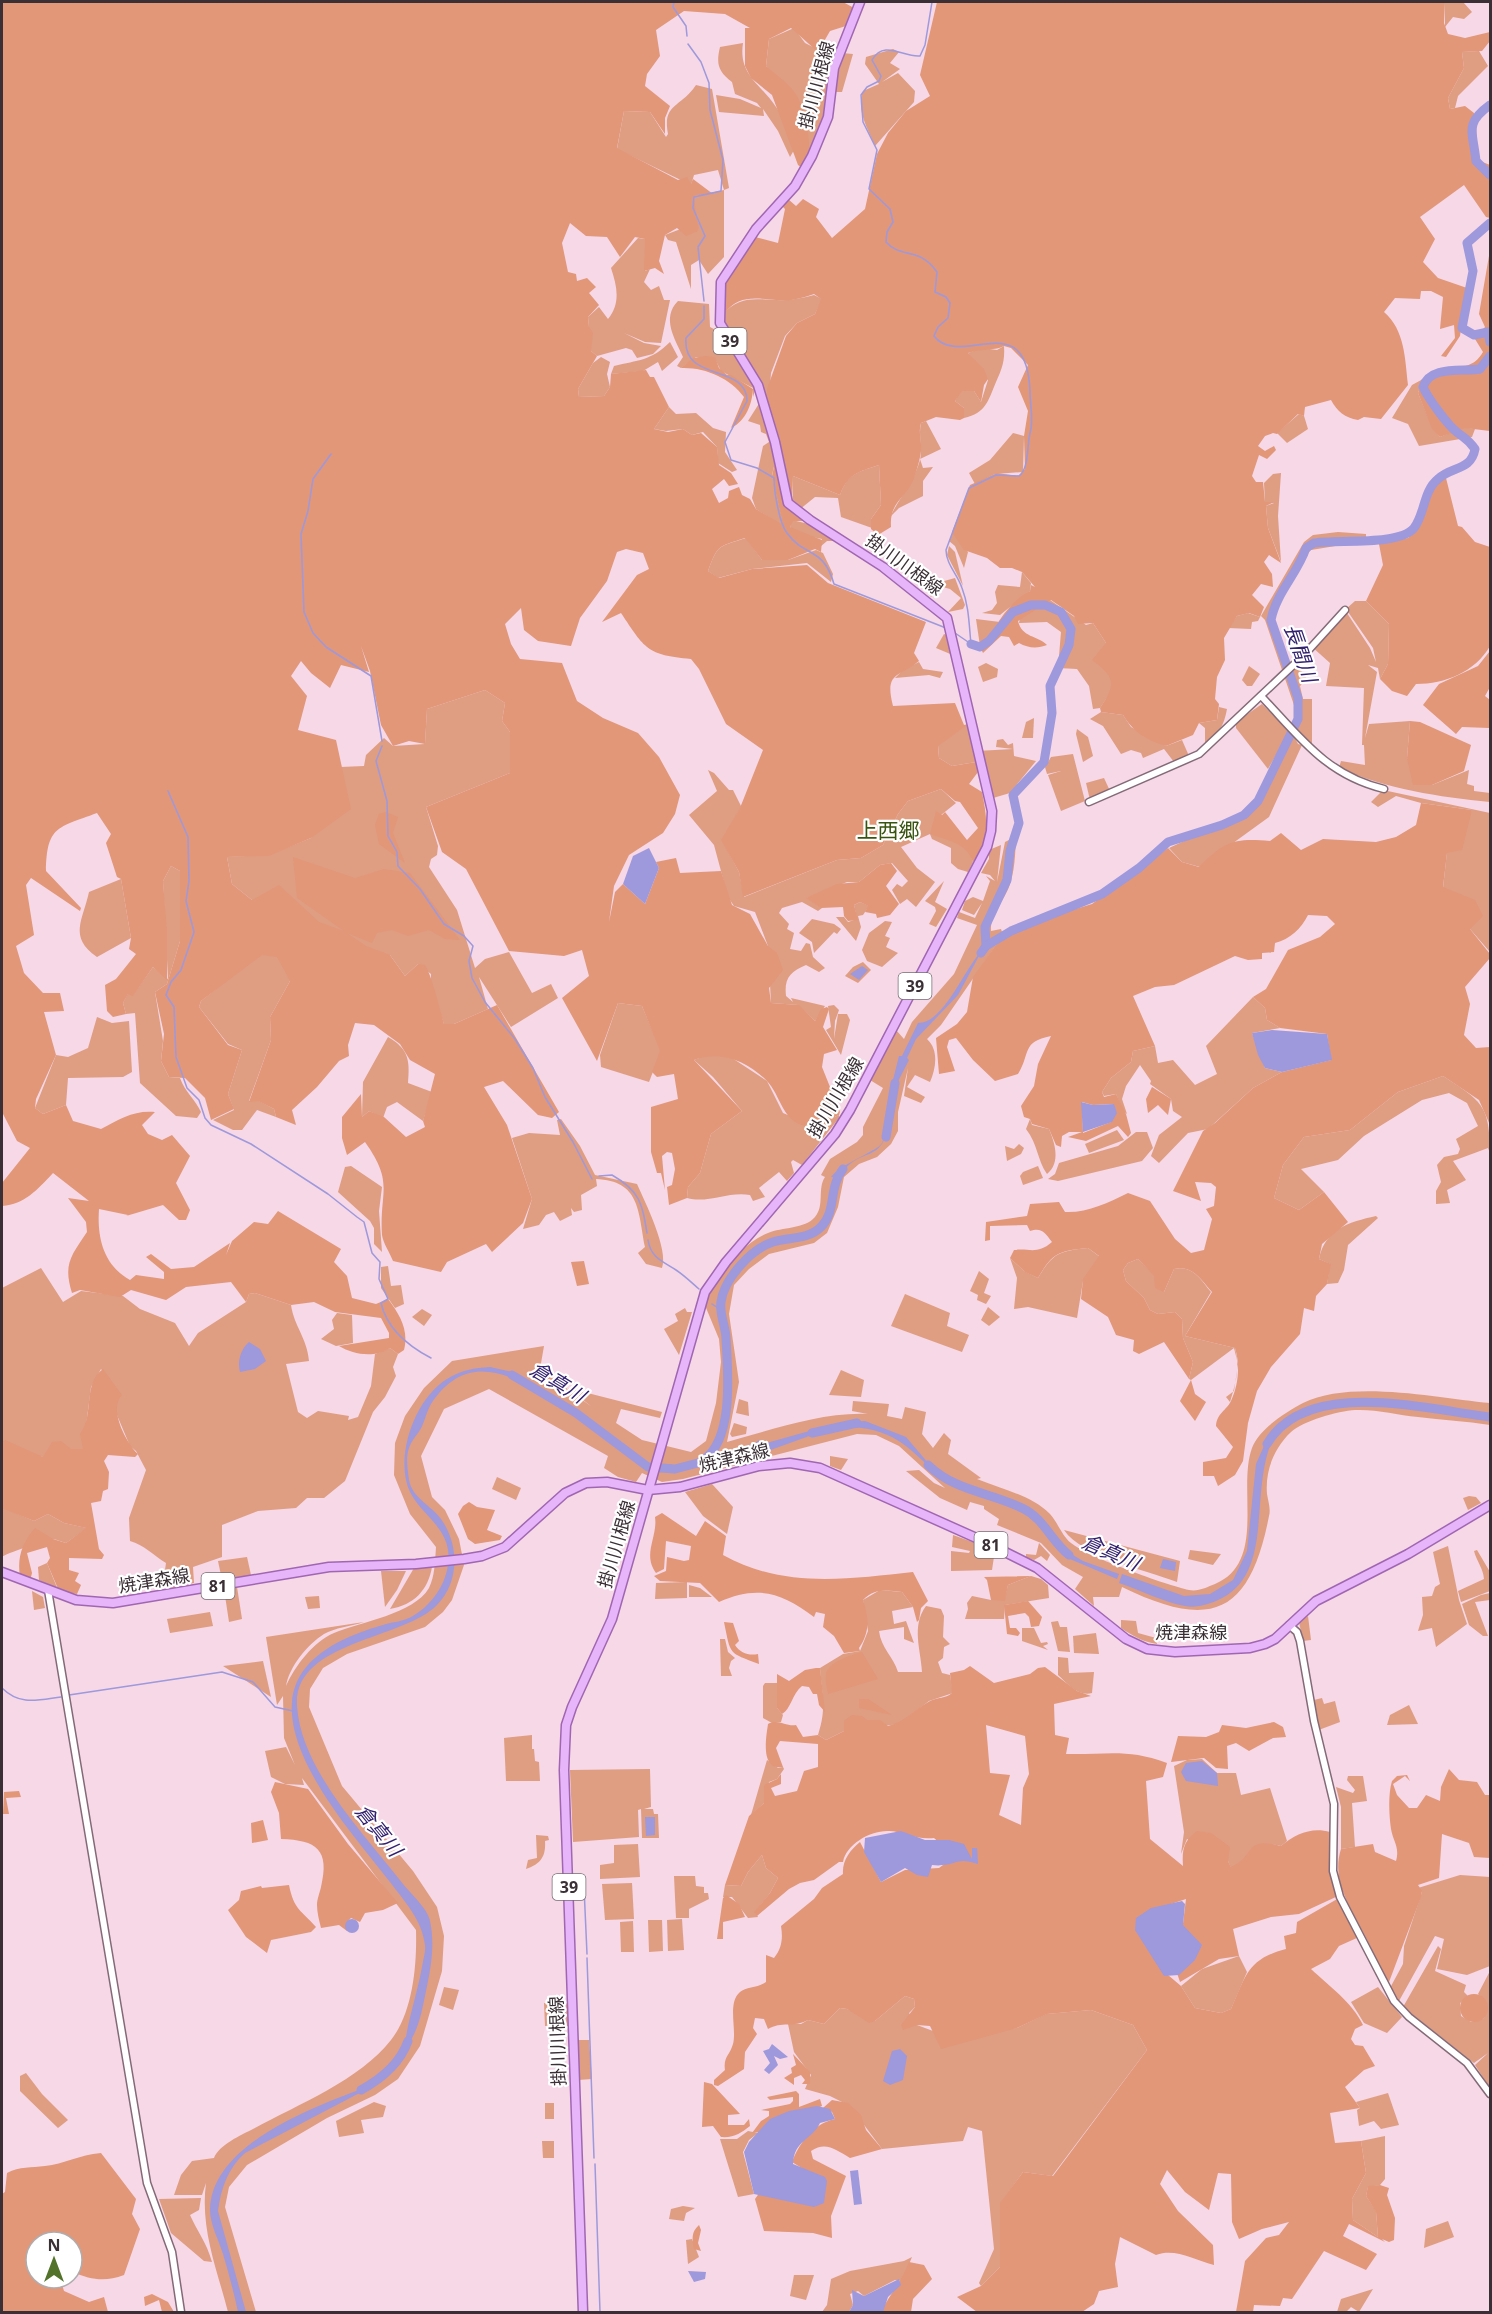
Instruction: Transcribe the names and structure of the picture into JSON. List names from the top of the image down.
{
  "streets": {
    "main road": [
      "掛川川根線",
      "39",
      "焼津森線",
      "81"
    ]
  },
  "crossings": [
    ["掛川川根線", "焼津森線"]
  ],
  "districts": ["上西郷"],
  "water": ["長間川", "倉真川"],
  "north": "top"
}
